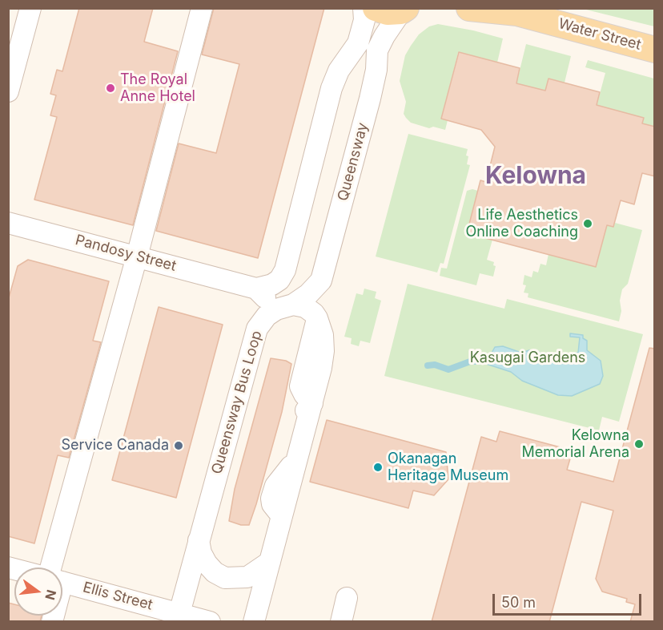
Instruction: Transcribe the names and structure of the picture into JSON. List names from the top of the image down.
{
  "streets": {
    "main road": ["Water Street"],
    "street": [
      "Queensway",
      "Pandosy Street",
      "Queensway Bus Loop",
      "Ellis Street"
    ]
  },
  "crossings": [
    ["Queensway", "Queensway Bus Loop"],
    ["Queensway Bus Loop", "Ellis Street"]
  ],
  "districts": ["Kelowna"],
  "parks": ["Kasugai Gardens"],
  "places": [
    "The Royal Anne Hotel",
    "Life Aesthetics Online Coaching",
    "Kelowna Memorial Arena",
    "Service Canada",
    "Okanagan Heritage Museum"
  ],
  "scale_bar": "50 m",
  "north": "right"
}
